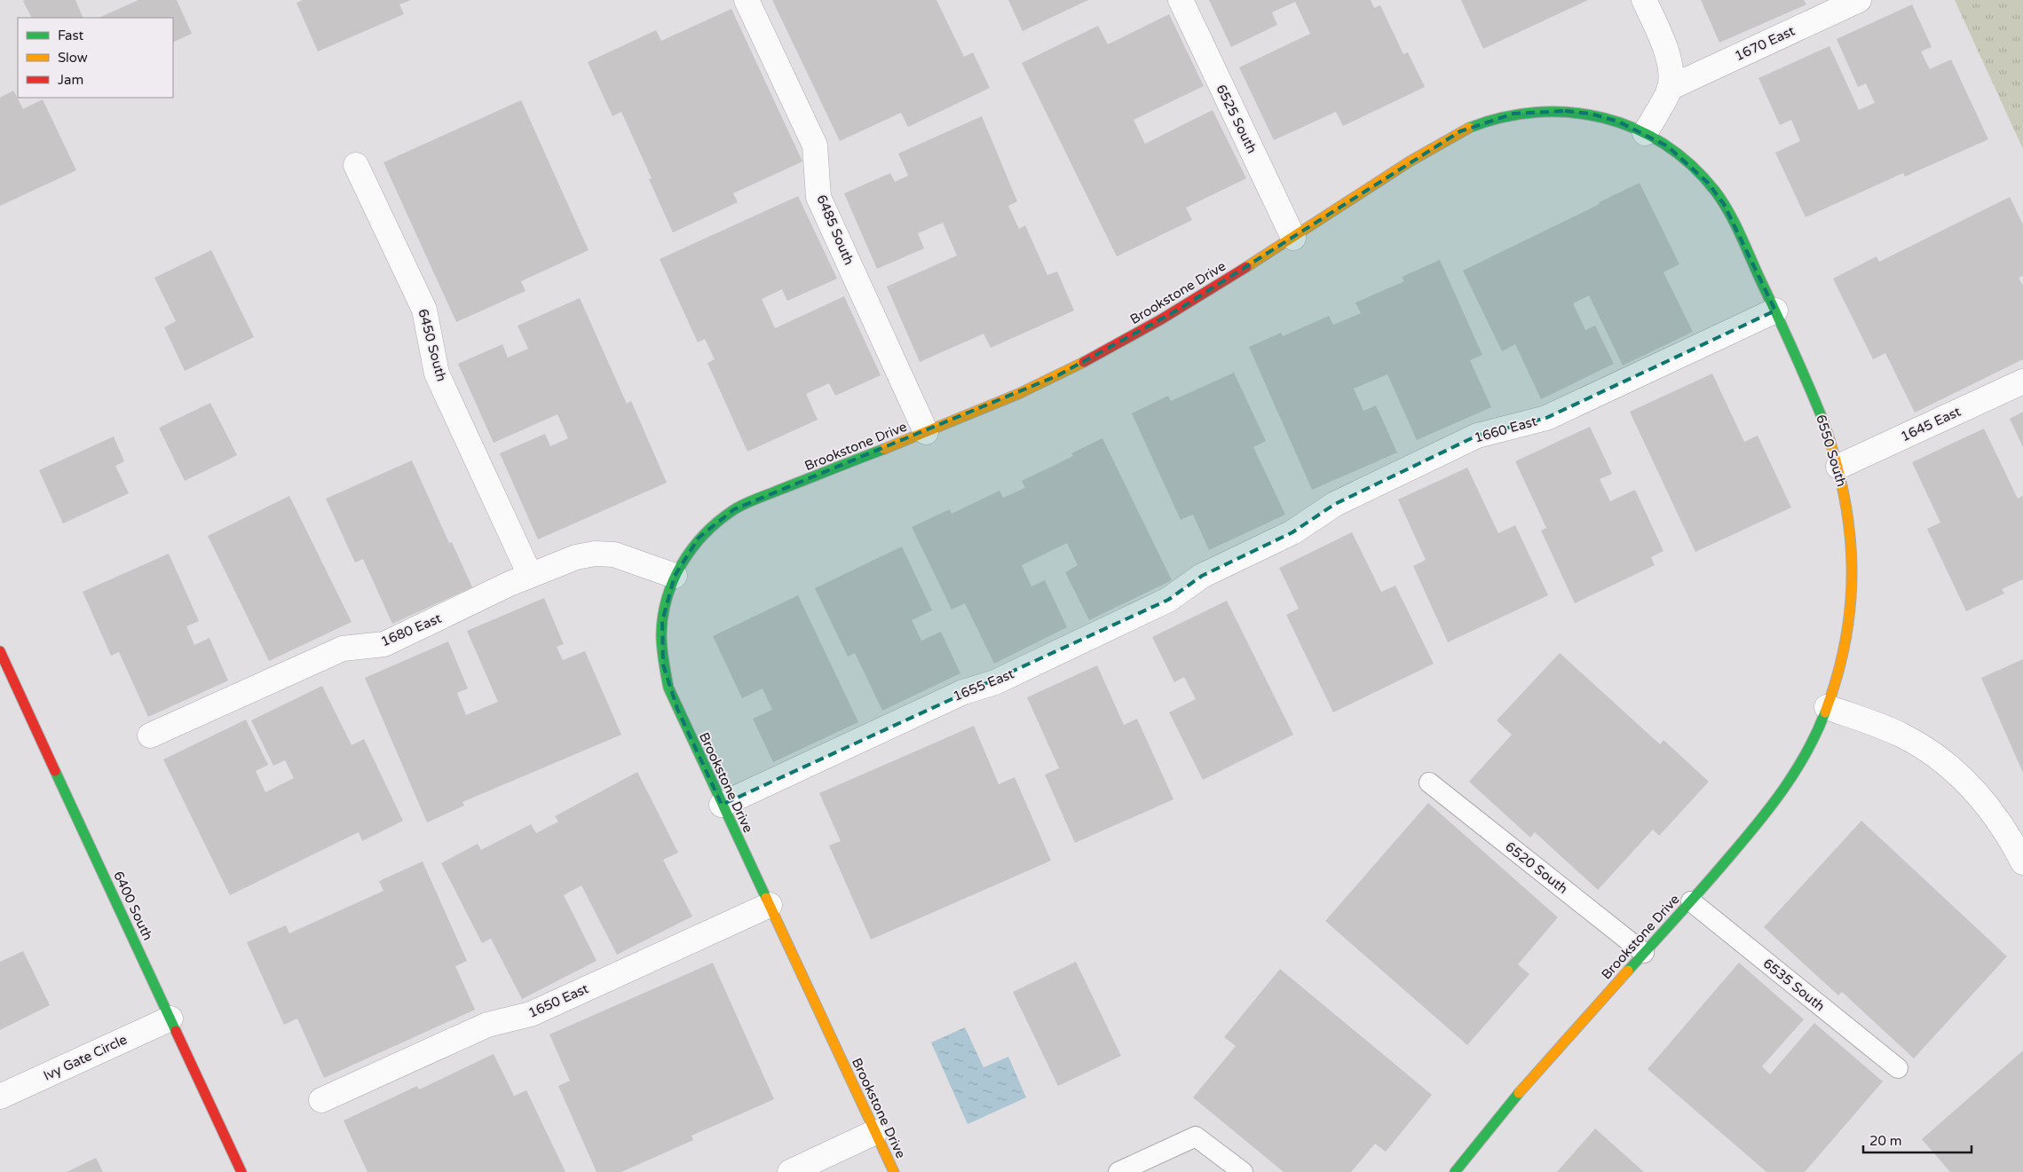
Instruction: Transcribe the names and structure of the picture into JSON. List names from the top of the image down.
{
  "streets": {
    "street": [
      "1670 East",
      "6525 South",
      "6485 South",
      "Brookstone Drive",
      "6450 South",
      "1645 East",
      "1660 East",
      "6550 South",
      "1680 East",
      "1655 East",
      "6400 South",
      "1650 East",
      "Ivy Gate Circle"
    ],
    "lane": ["6520 South", "6535 South"]
  },
  "crossings": [
    ["6525 South", "Brookstone Drive"],
    ["6485 South", "Brookstone Drive"],
    ["Brookstone Drive", "6550 South"],
    ["Brookstone Drive", "1680 East"],
    ["Brookstone Drive", "1655 East"],
    ["Brookstone Drive", "6520 South"],
    ["Brookstone Drive", "6535 South"],
    ["Brookstone Drive", "1650 East"],
    ["6450 South", "1680 East"],
    ["1645 East", "6550 South"],
    ["1660 East", "6550 South"],
    ["1660 East", "1655 East"],
    ["6400 South", "Ivy Gate Circle"]
  ],
  "legend": ["Fast", "Slow", "Jam"],
  "scale_bar": "20 m"
}
